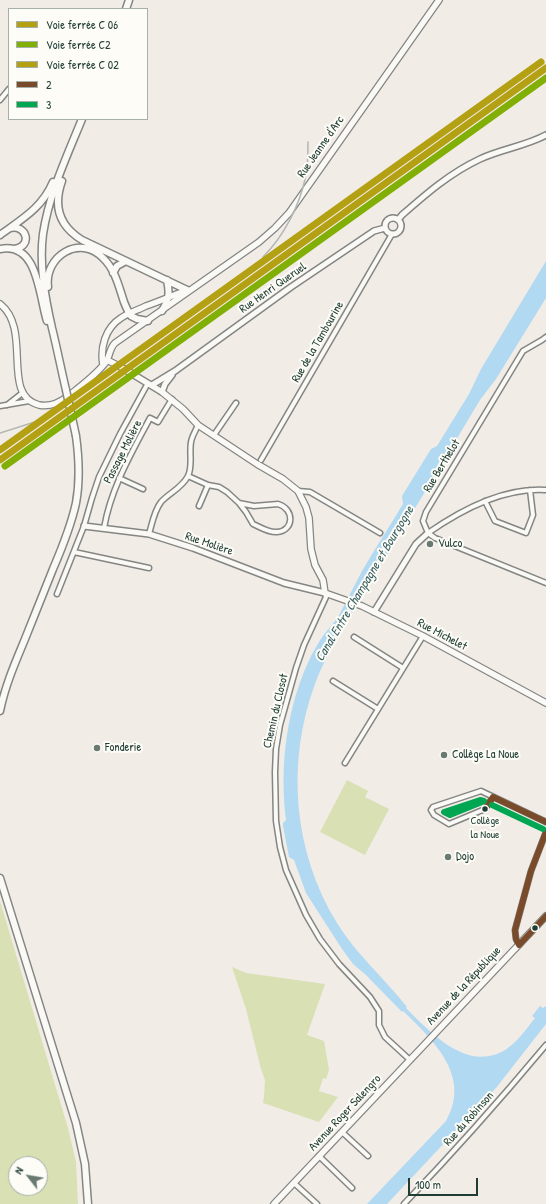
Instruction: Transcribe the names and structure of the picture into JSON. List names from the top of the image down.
{
  "streets": {
    "main road": [
      "Rue Jeanne d'Arc",
      "Rue Michelet",
      "Avenue de la République",
      "Avenue Roger Salengro"
    ],
    "street": [
      "Rue Henri Queruel",
      "Rue de la Tambourine",
      "Passage Molière",
      "Rue Berthelot",
      "Rue Molière",
      "Chemin du Closot",
      "Rue du Robinson"
    ]
  },
  "crossings": [
    ["Rue Henri Queruel", "Rue de la Tambourine"],
    ["Rue Henri Queruel", "Rue Molière"],
    ["Passage Molière", "Rue Molière"],
    ["Rue Molière", "Rue Michelet"],
    ["Rue Molière", "Chemin du Closot"],
    ["Rue Michelet", "Chemin du Closot"],
    ["Chemin du Closot", "Avenue Roger Salengro"],
    ["Avenue de la République", "Avenue Roger Salengro"]
  ],
  "water": ["Canal Entre Champagne et Bourgogne"],
  "places": [
    "Vulco",
    "Fonderie",
    "Collège La Noue",
    "Collège la Noue",
    "Dojo"
  ],
  "lines": ["rail line C2", "transit line 2", "transit line 3"],
  "legend": [
    "Voie ferrée C 06",
    "Voie ferrée C2",
    "Voie ferrée C 02",
    "2",
    "3"
  ],
  "scale_bar": "100 m",
  "north": "top left"
}
